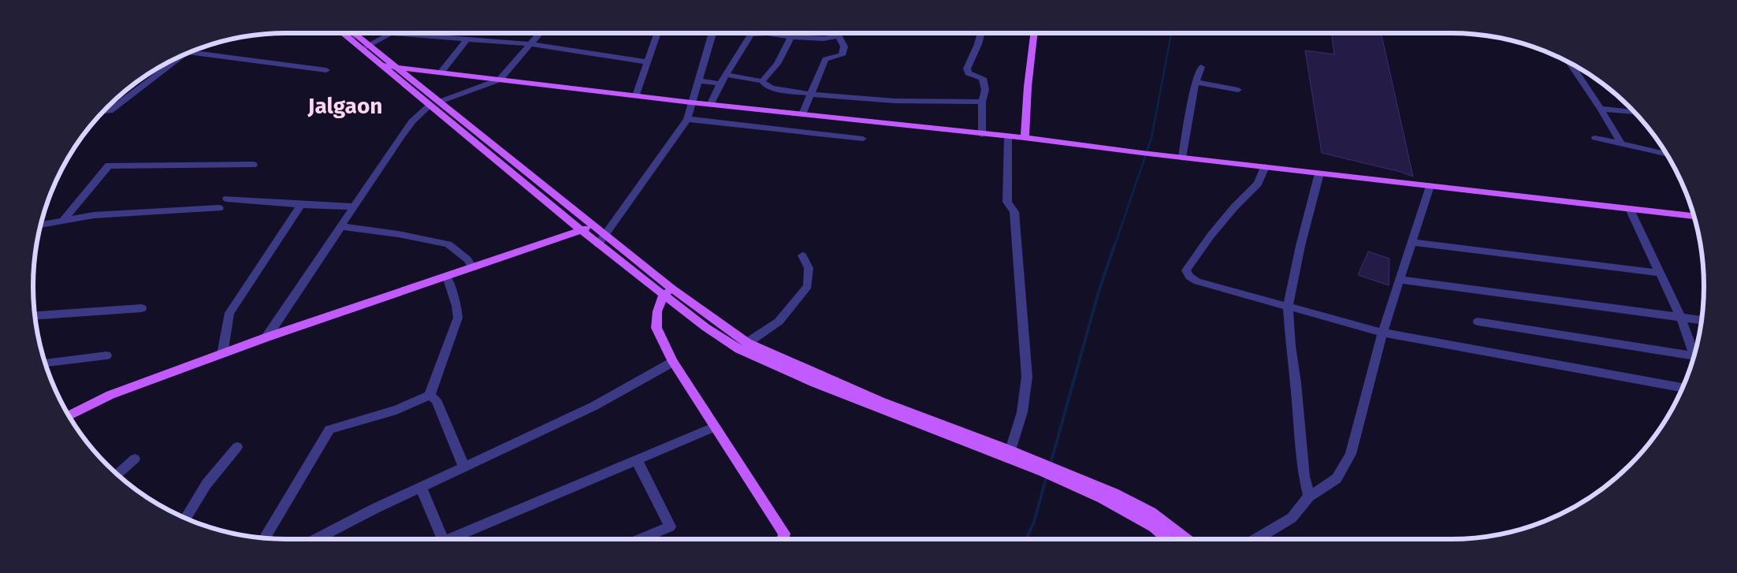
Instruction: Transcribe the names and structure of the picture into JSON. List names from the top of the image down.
{
  "districts": ["Jalgaon"]
}
